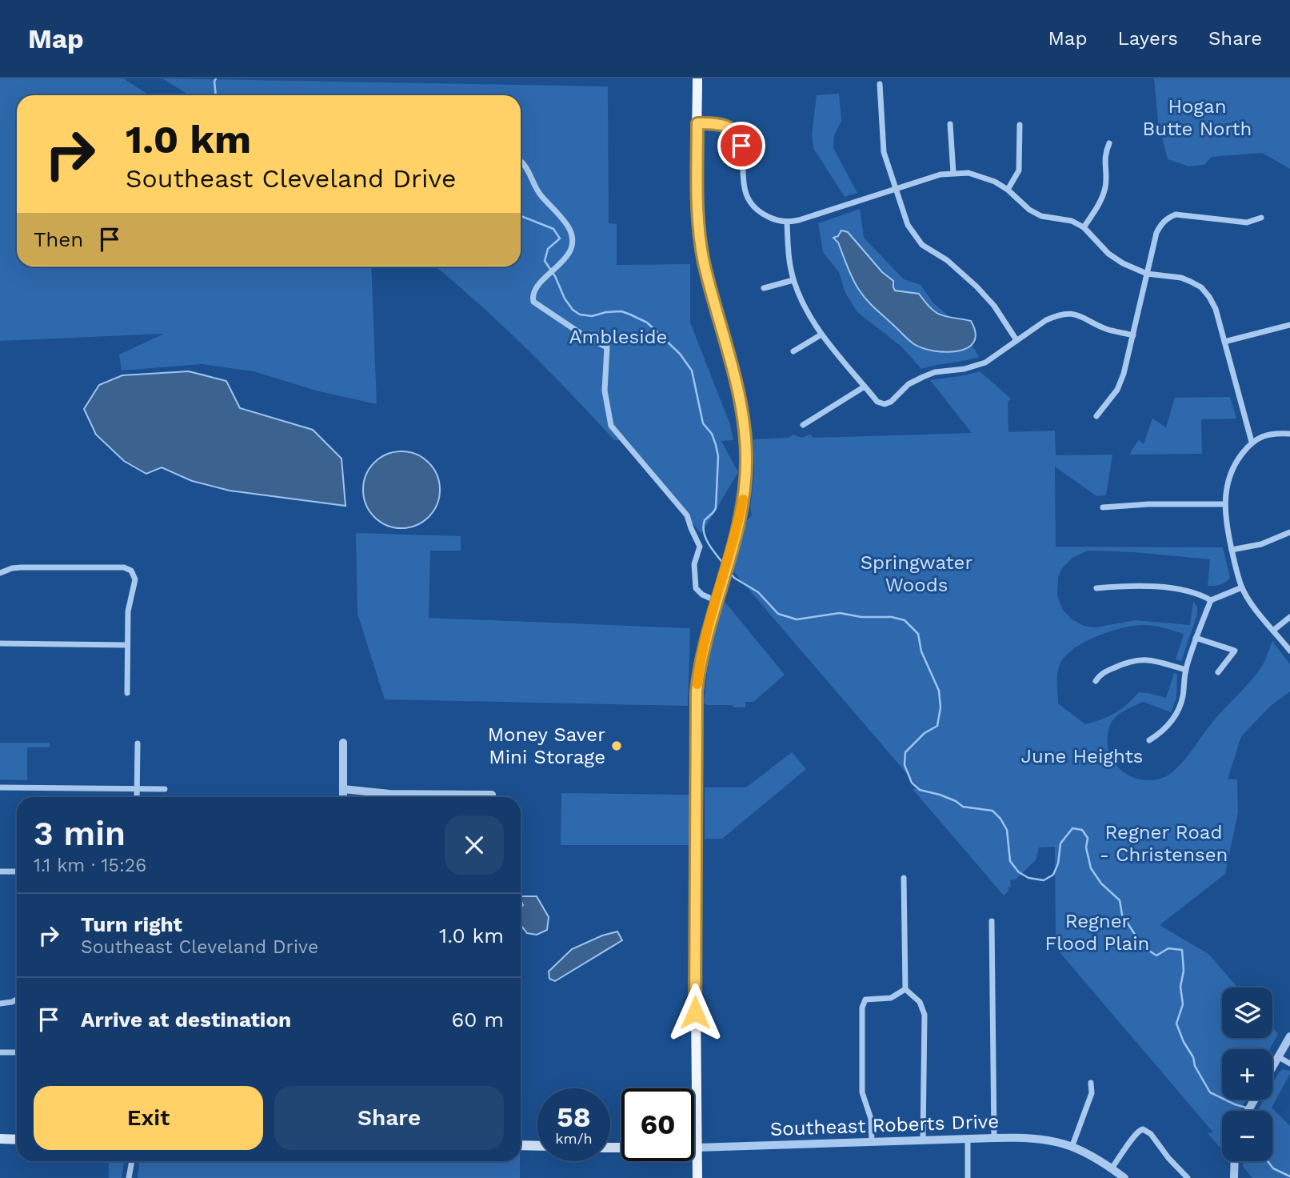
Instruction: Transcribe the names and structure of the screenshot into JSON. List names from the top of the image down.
{
  "streets": {
    "street": ["Southeast Roberts Drive"]
  },
  "parks": [
    "Hogan Butte North",
    "Ambleside",
    "Springwater Woods",
    "June Heights",
    "Regner Road - Christensen",
    "Regner Flood Plain"
  ],
  "places": ["Money Saver Mini Storage"],
  "page": {
    "header": "Map",
    "nav": ["Map", "Layers", "Share"],
    "turn": ["1.0 km", "Southeast Cleveland Drive"],
    "then": "Then",
    "heading": ["3 min", "1.1 km · 15:26"],
    "list": [
      {
        "name": "Turn right",
        "note": "Southeast Cleveland Drive",
        "value": "1.0 km"
      },
      {
        "name": "Arrive at destination",
        "value": "60 m"
      }
    ],
    "map_buttons": ["+", "−"],
    "buttons": ["Exit", "Share"],
    "speed": "58 km/h",
    "limit": "60"
  }
}
